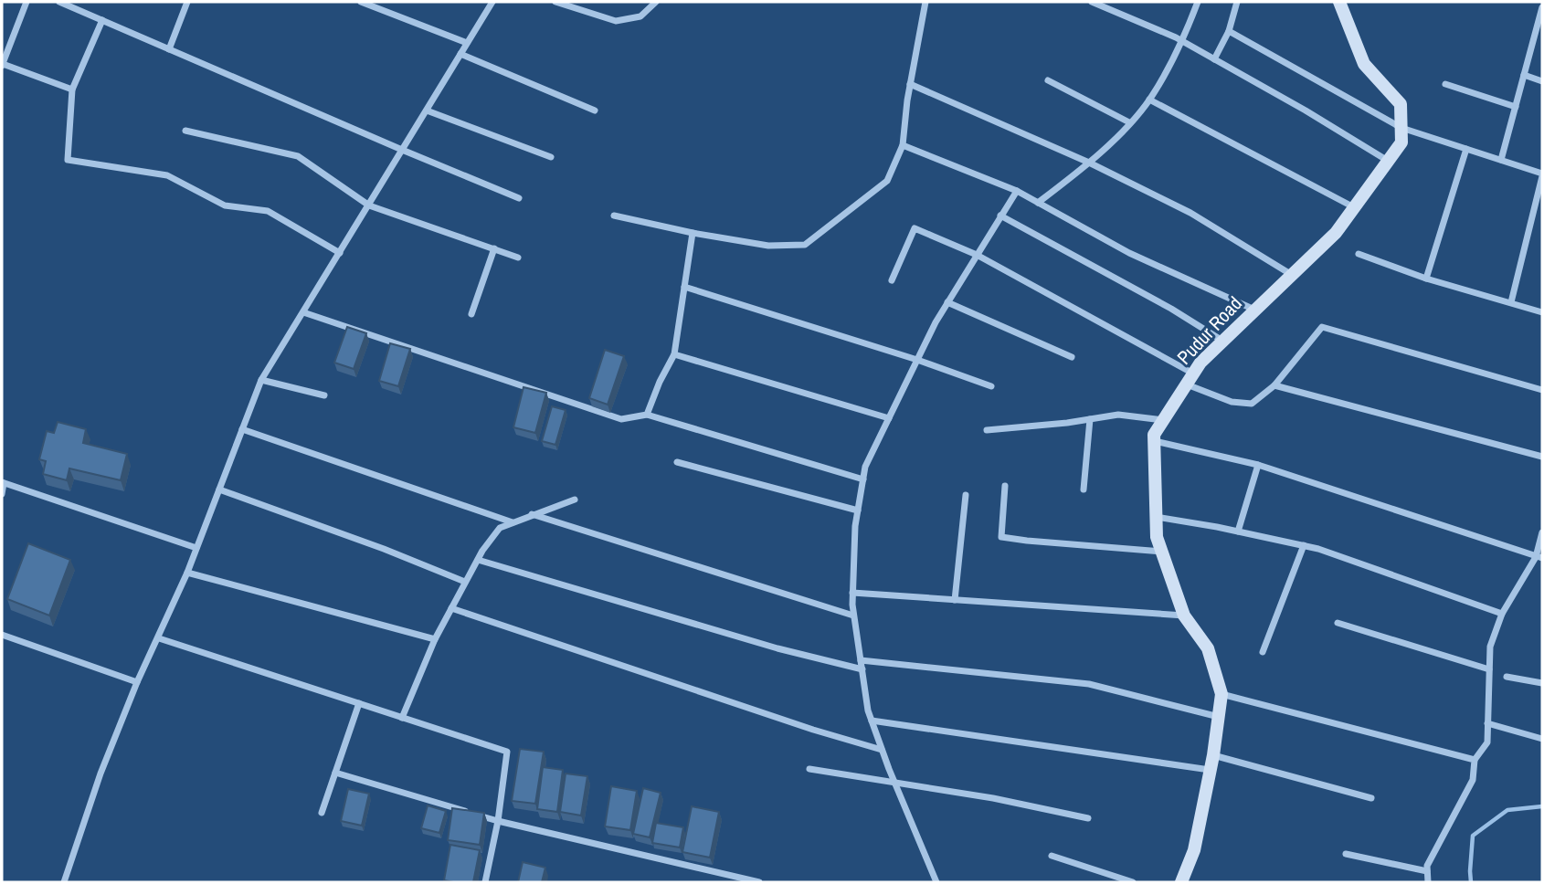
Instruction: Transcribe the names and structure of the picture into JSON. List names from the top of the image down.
{
  "streets": {
    "street": ["Pudur Road"]
  }
}
